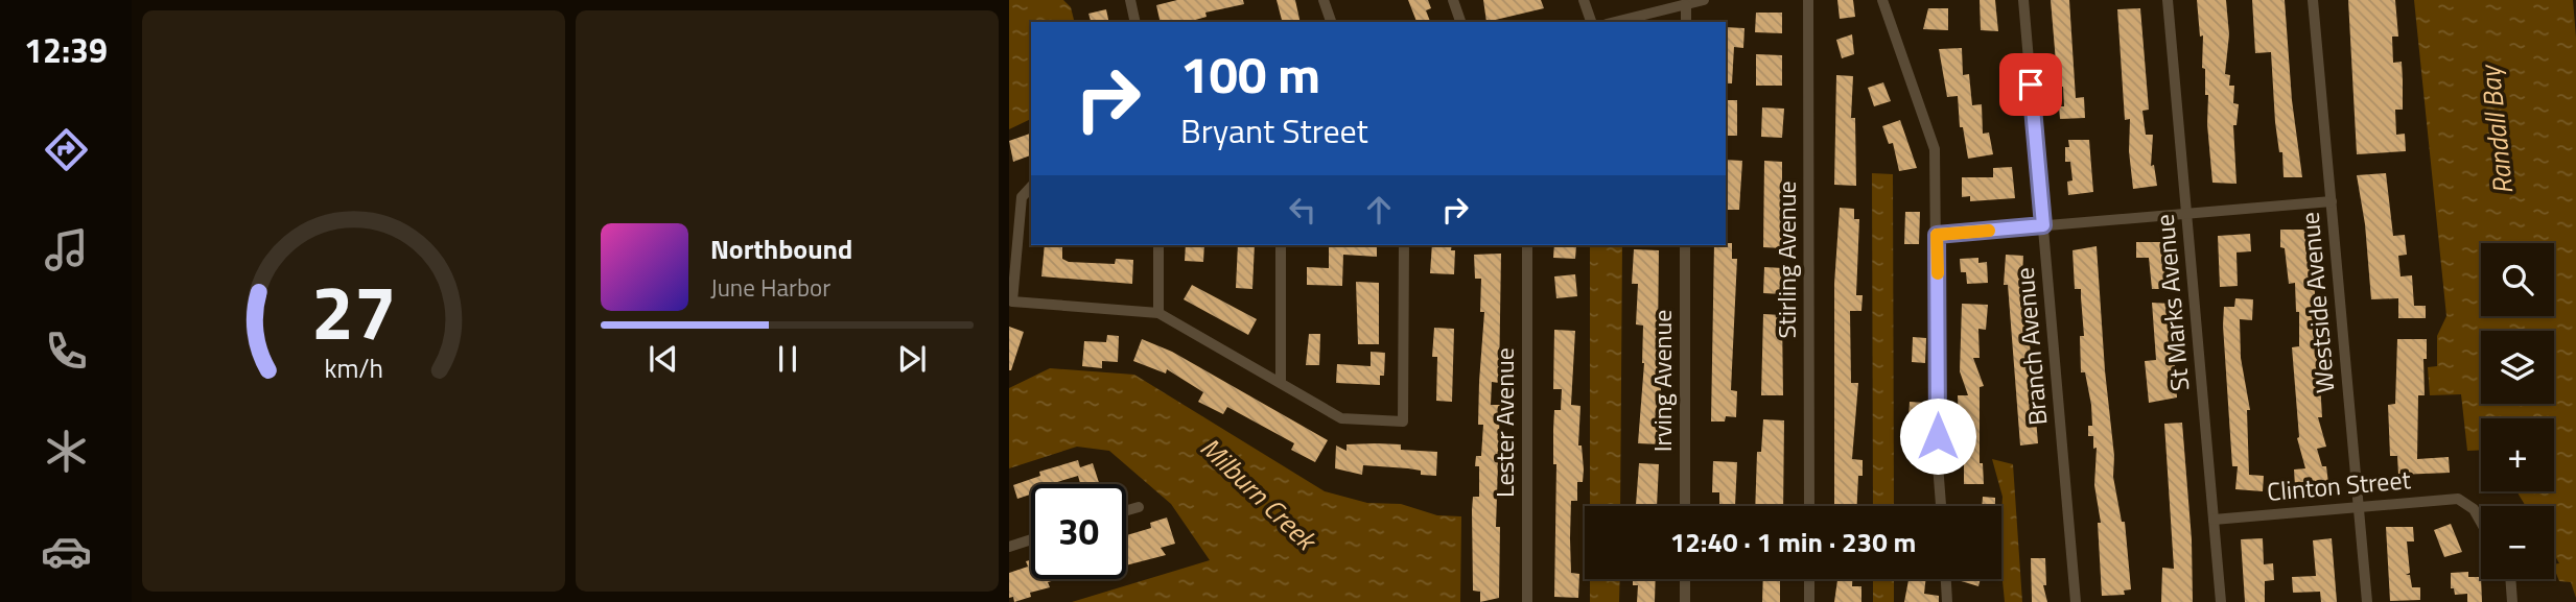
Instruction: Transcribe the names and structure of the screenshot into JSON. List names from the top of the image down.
{
  "streets": {
    "street": [
      "Stirling Avenue",
      "St Marks Avenue",
      "Westside Avenue",
      "Branch Avenue",
      "Irving Avenue",
      "Lester Avenue",
      "Clinton Street"
    ]
  },
  "crossings": [
    ["St Marks Avenue", "Clinton Street"],
    ["Westside Avenue", "Clinton Street"]
  ],
  "water": ["Randall Bay", "Milburn Creek"],
  "page": {
    "tabs": "12:39",
    "turn": ["100 m", "Bryant Street"],
    "song": ["Northbound", "June Harbor"],
    "map_buttons": ["+", "−"],
    "limit": "30",
    "trip": "12:40 · 1 min · 230 m",
    "gauge": ["27", "km/h"]
  }
}
